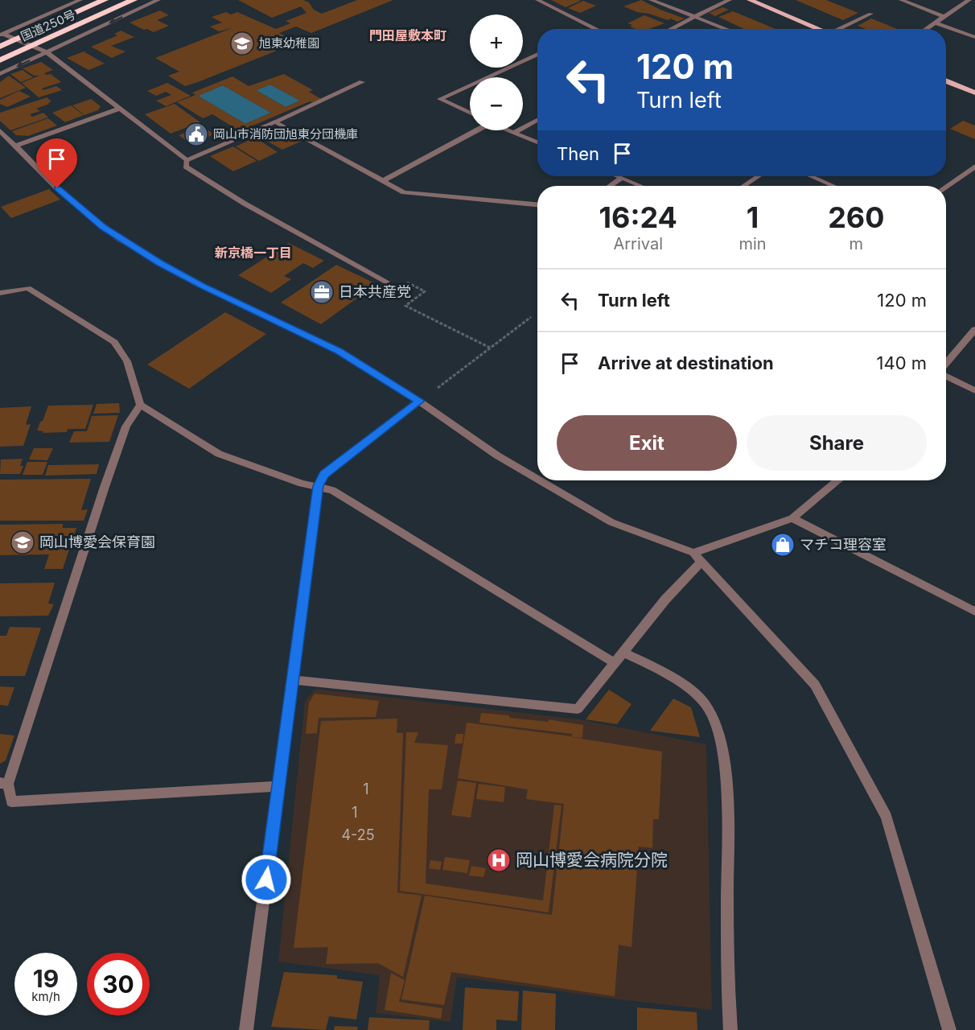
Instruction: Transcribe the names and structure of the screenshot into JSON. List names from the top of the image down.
{
  "streets": {
    "highway": ["国道250号"]
  },
  "districts": ["門田屋敷本町", "新京橋一丁目"],
  "places": {
    "school or university": ["旭東幼稚園", "岡山博愛会保育園"],
    "public building": ["岡山市消防団旭東分団機庫"],
    "office": ["日本共産党"],
    "shop": ["マチコ理容室"],
    "hospital": ["岡山博愛会病院分院"]
  },
  "house_numbers": ["1", "1", "4-25"],
  "page": {
    "map_buttons": ["+", "−"],
    "turn": ["120 m", "Turn left"],
    "then": "Then",
    "eta": [
      "16:24",
      "Arrival",
      "1",
      "min",
      "260",
      "m"
    ],
    "list": [
      {
        "name": "Turn left",
        "value": "120 m"
      },
      {
        "name": "Arrive at destination",
        "value": "140 m"
      }
    ],
    "buttons": ["Exit", "Share"],
    "speed": "19 km/h",
    "limit": "30"
  }
}
